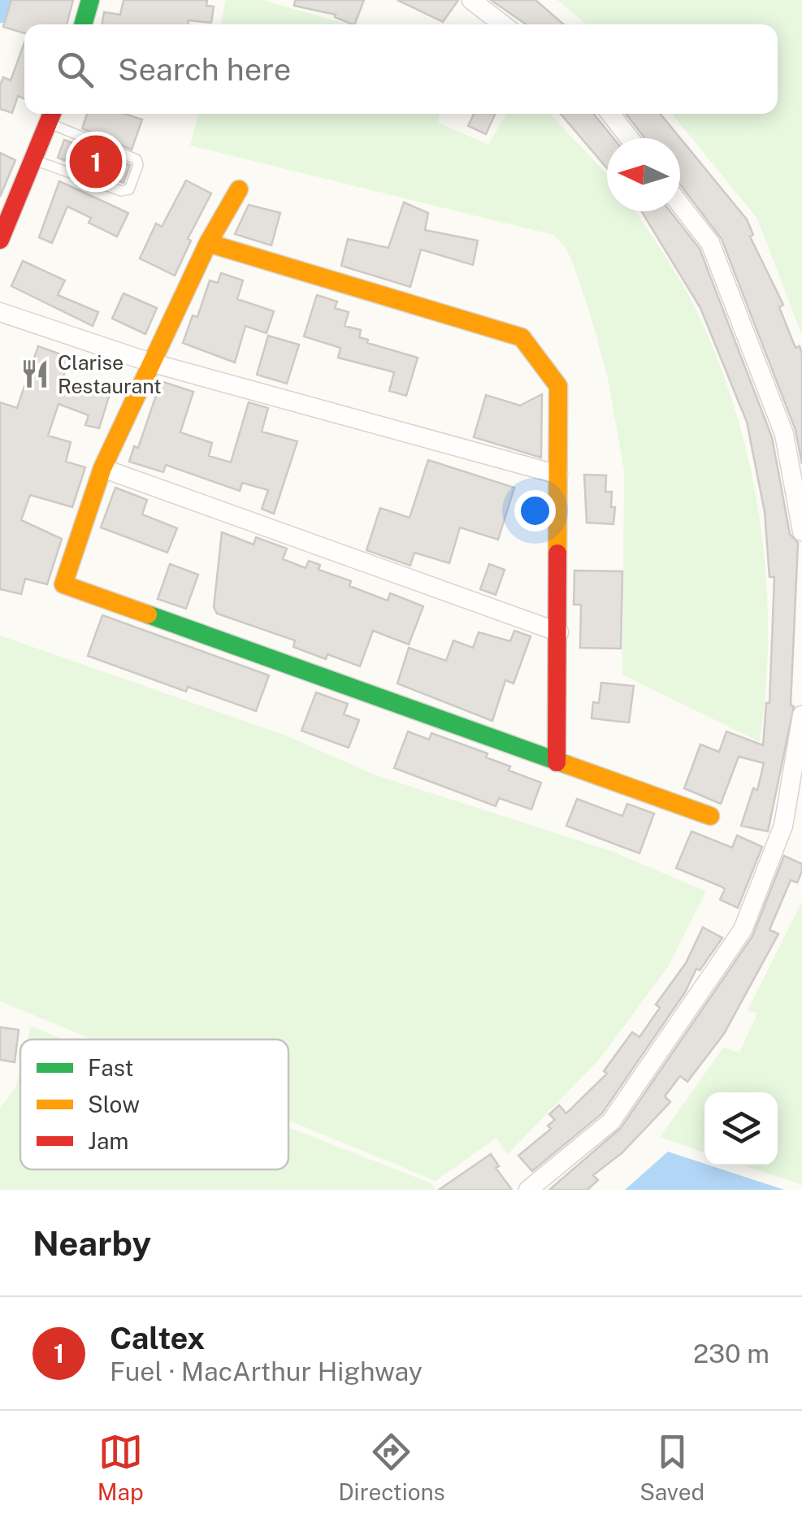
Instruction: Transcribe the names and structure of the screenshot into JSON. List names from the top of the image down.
{
  "places": {
    "restaurant": ["Clarise Restaurant"]
  },
  "legend": ["Fast", "Slow", "Jam"],
  "north": "left",
  "page": {
    "search": "Search here",
    "pins": "1",
    "heading": "Nearby",
    "list": [
      {
        "mark": "1",
        "name": "Caltex",
        "note": "Fuel · MacArthur Highway",
        "value": "230 m"
      }
    ],
    "nav": ["Map", "Directions", "Saved"]
  }
}
